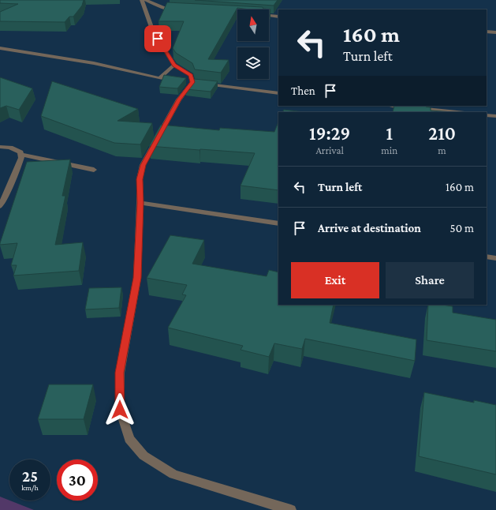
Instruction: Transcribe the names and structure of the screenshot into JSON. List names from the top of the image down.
{
  "north": "top",
  "page": {
    "turn": ["160 m", "Turn left"],
    "then": "Then",
    "eta": [
      "19:29",
      "Arrival",
      "1",
      "min",
      "210",
      "m"
    ],
    "list": [
      {
        "name": "Turn left",
        "value": "160 m"
      },
      {
        "name": "Arrive at destination",
        "value": "50 m"
      }
    ],
    "buttons": ["Exit", "Share"],
    "speed": "25 km/h",
    "limit": "30"
  }
}
